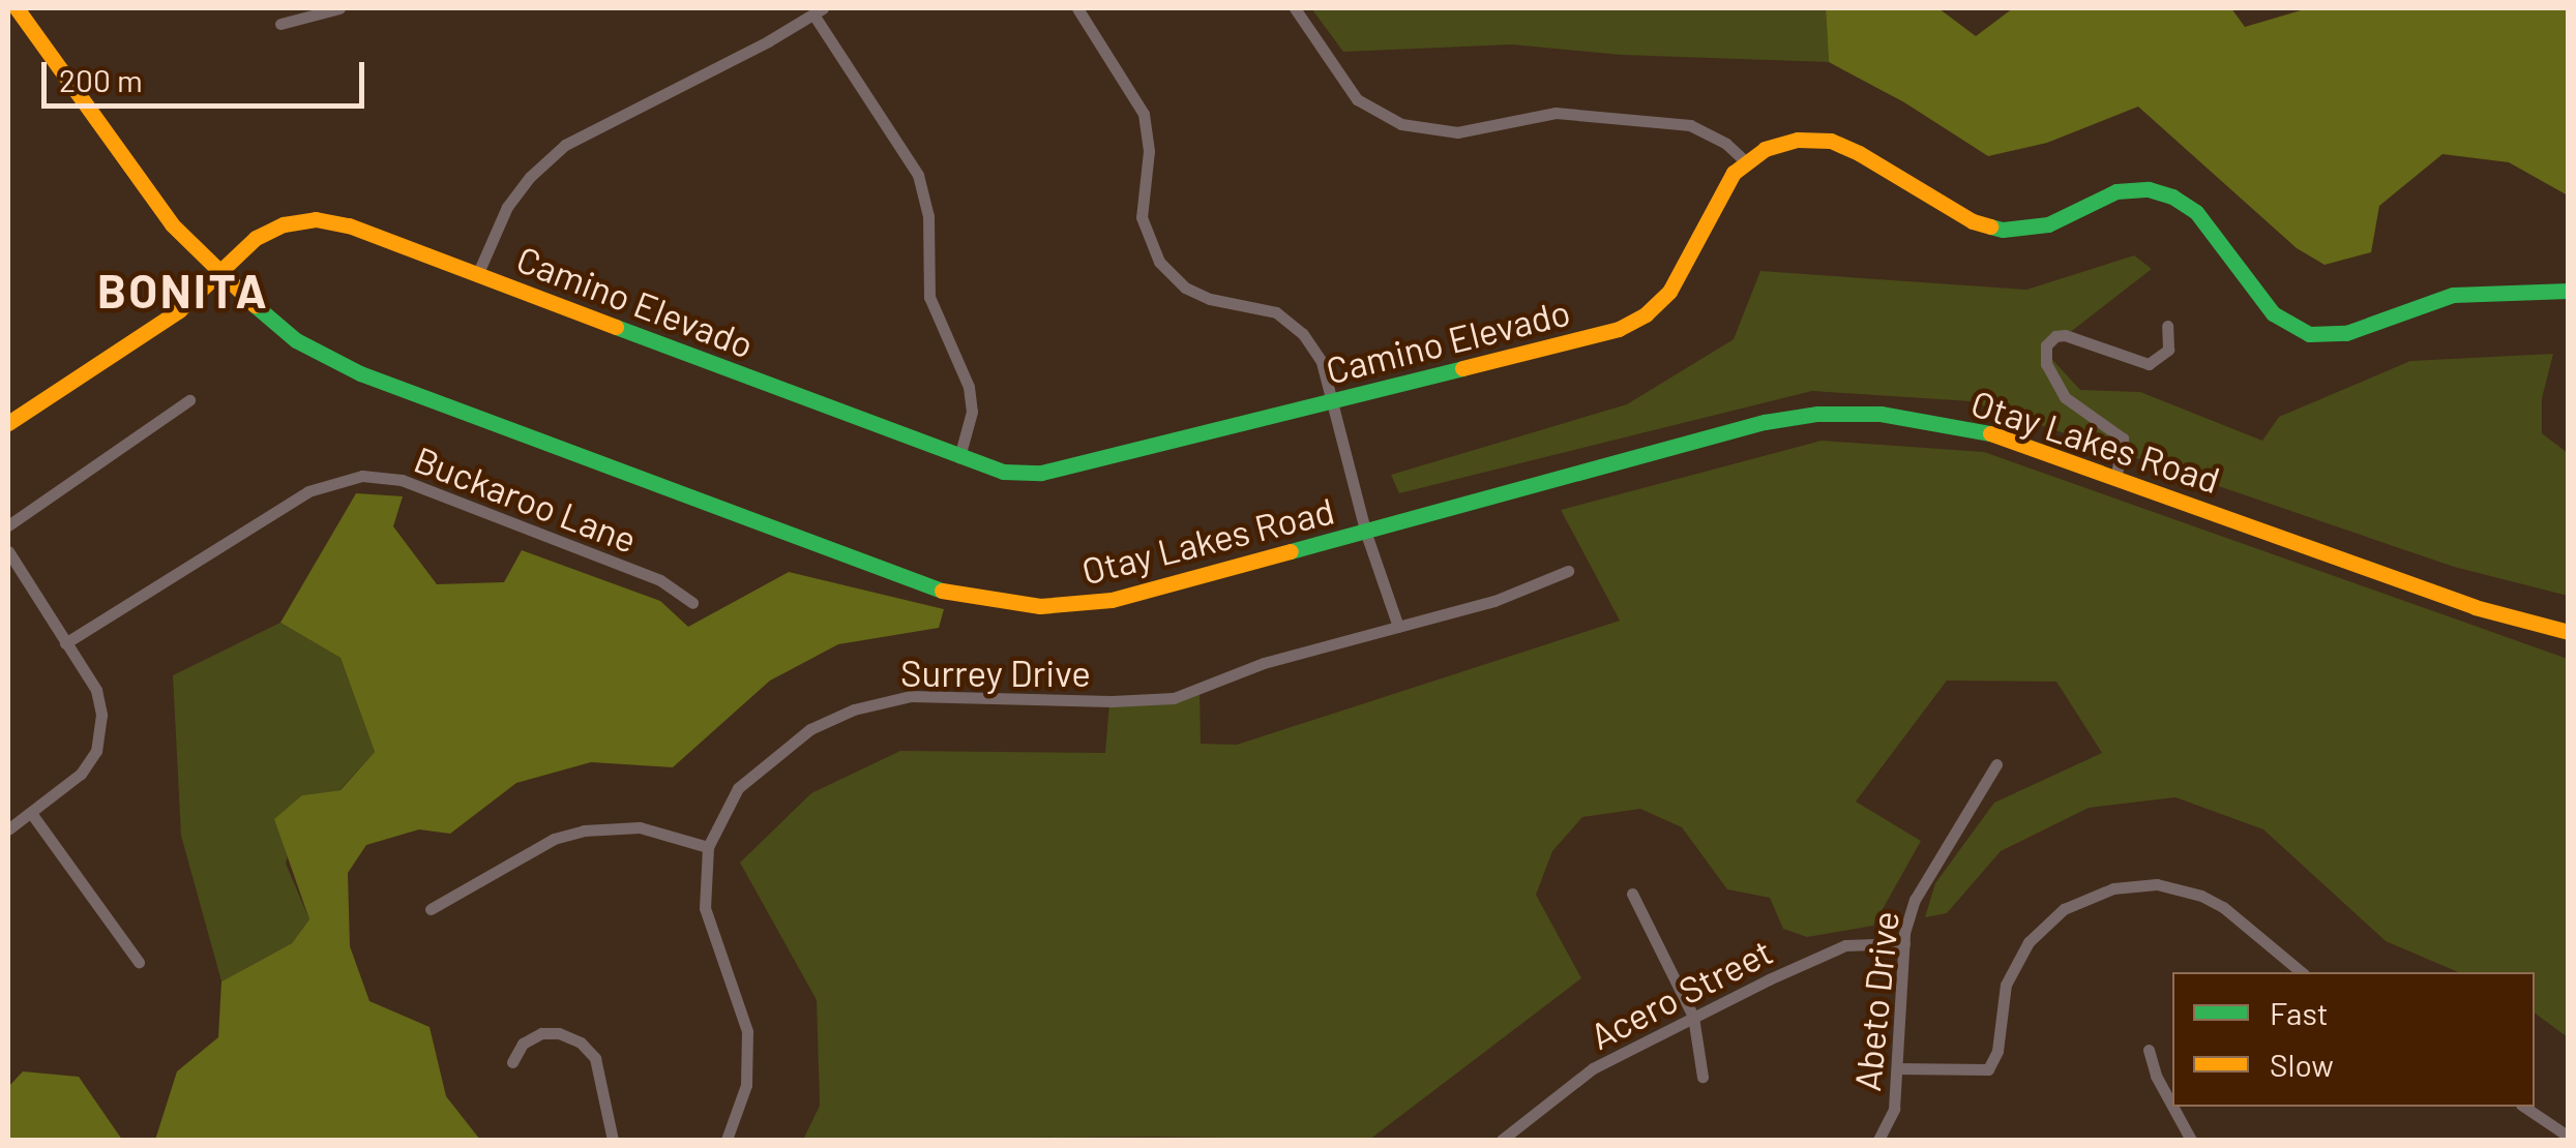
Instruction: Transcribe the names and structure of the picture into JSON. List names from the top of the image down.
{
  "streets": {
    "street": [
      "Camino Elevado",
      "Otay Lakes Road",
      "Buckaroo Lane",
      "Surrey Drive",
      "Acero Street",
      "Abeto Drive"
    ]
  },
  "crossings": [
    ["Camino Elevado", "Otay Lakes Road"],
    ["Acero Street", "Abeto Drive"]
  ],
  "districts": ["BONITA"],
  "legend": ["Fast", "Slow"],
  "scale_bar": "200 m"
}
